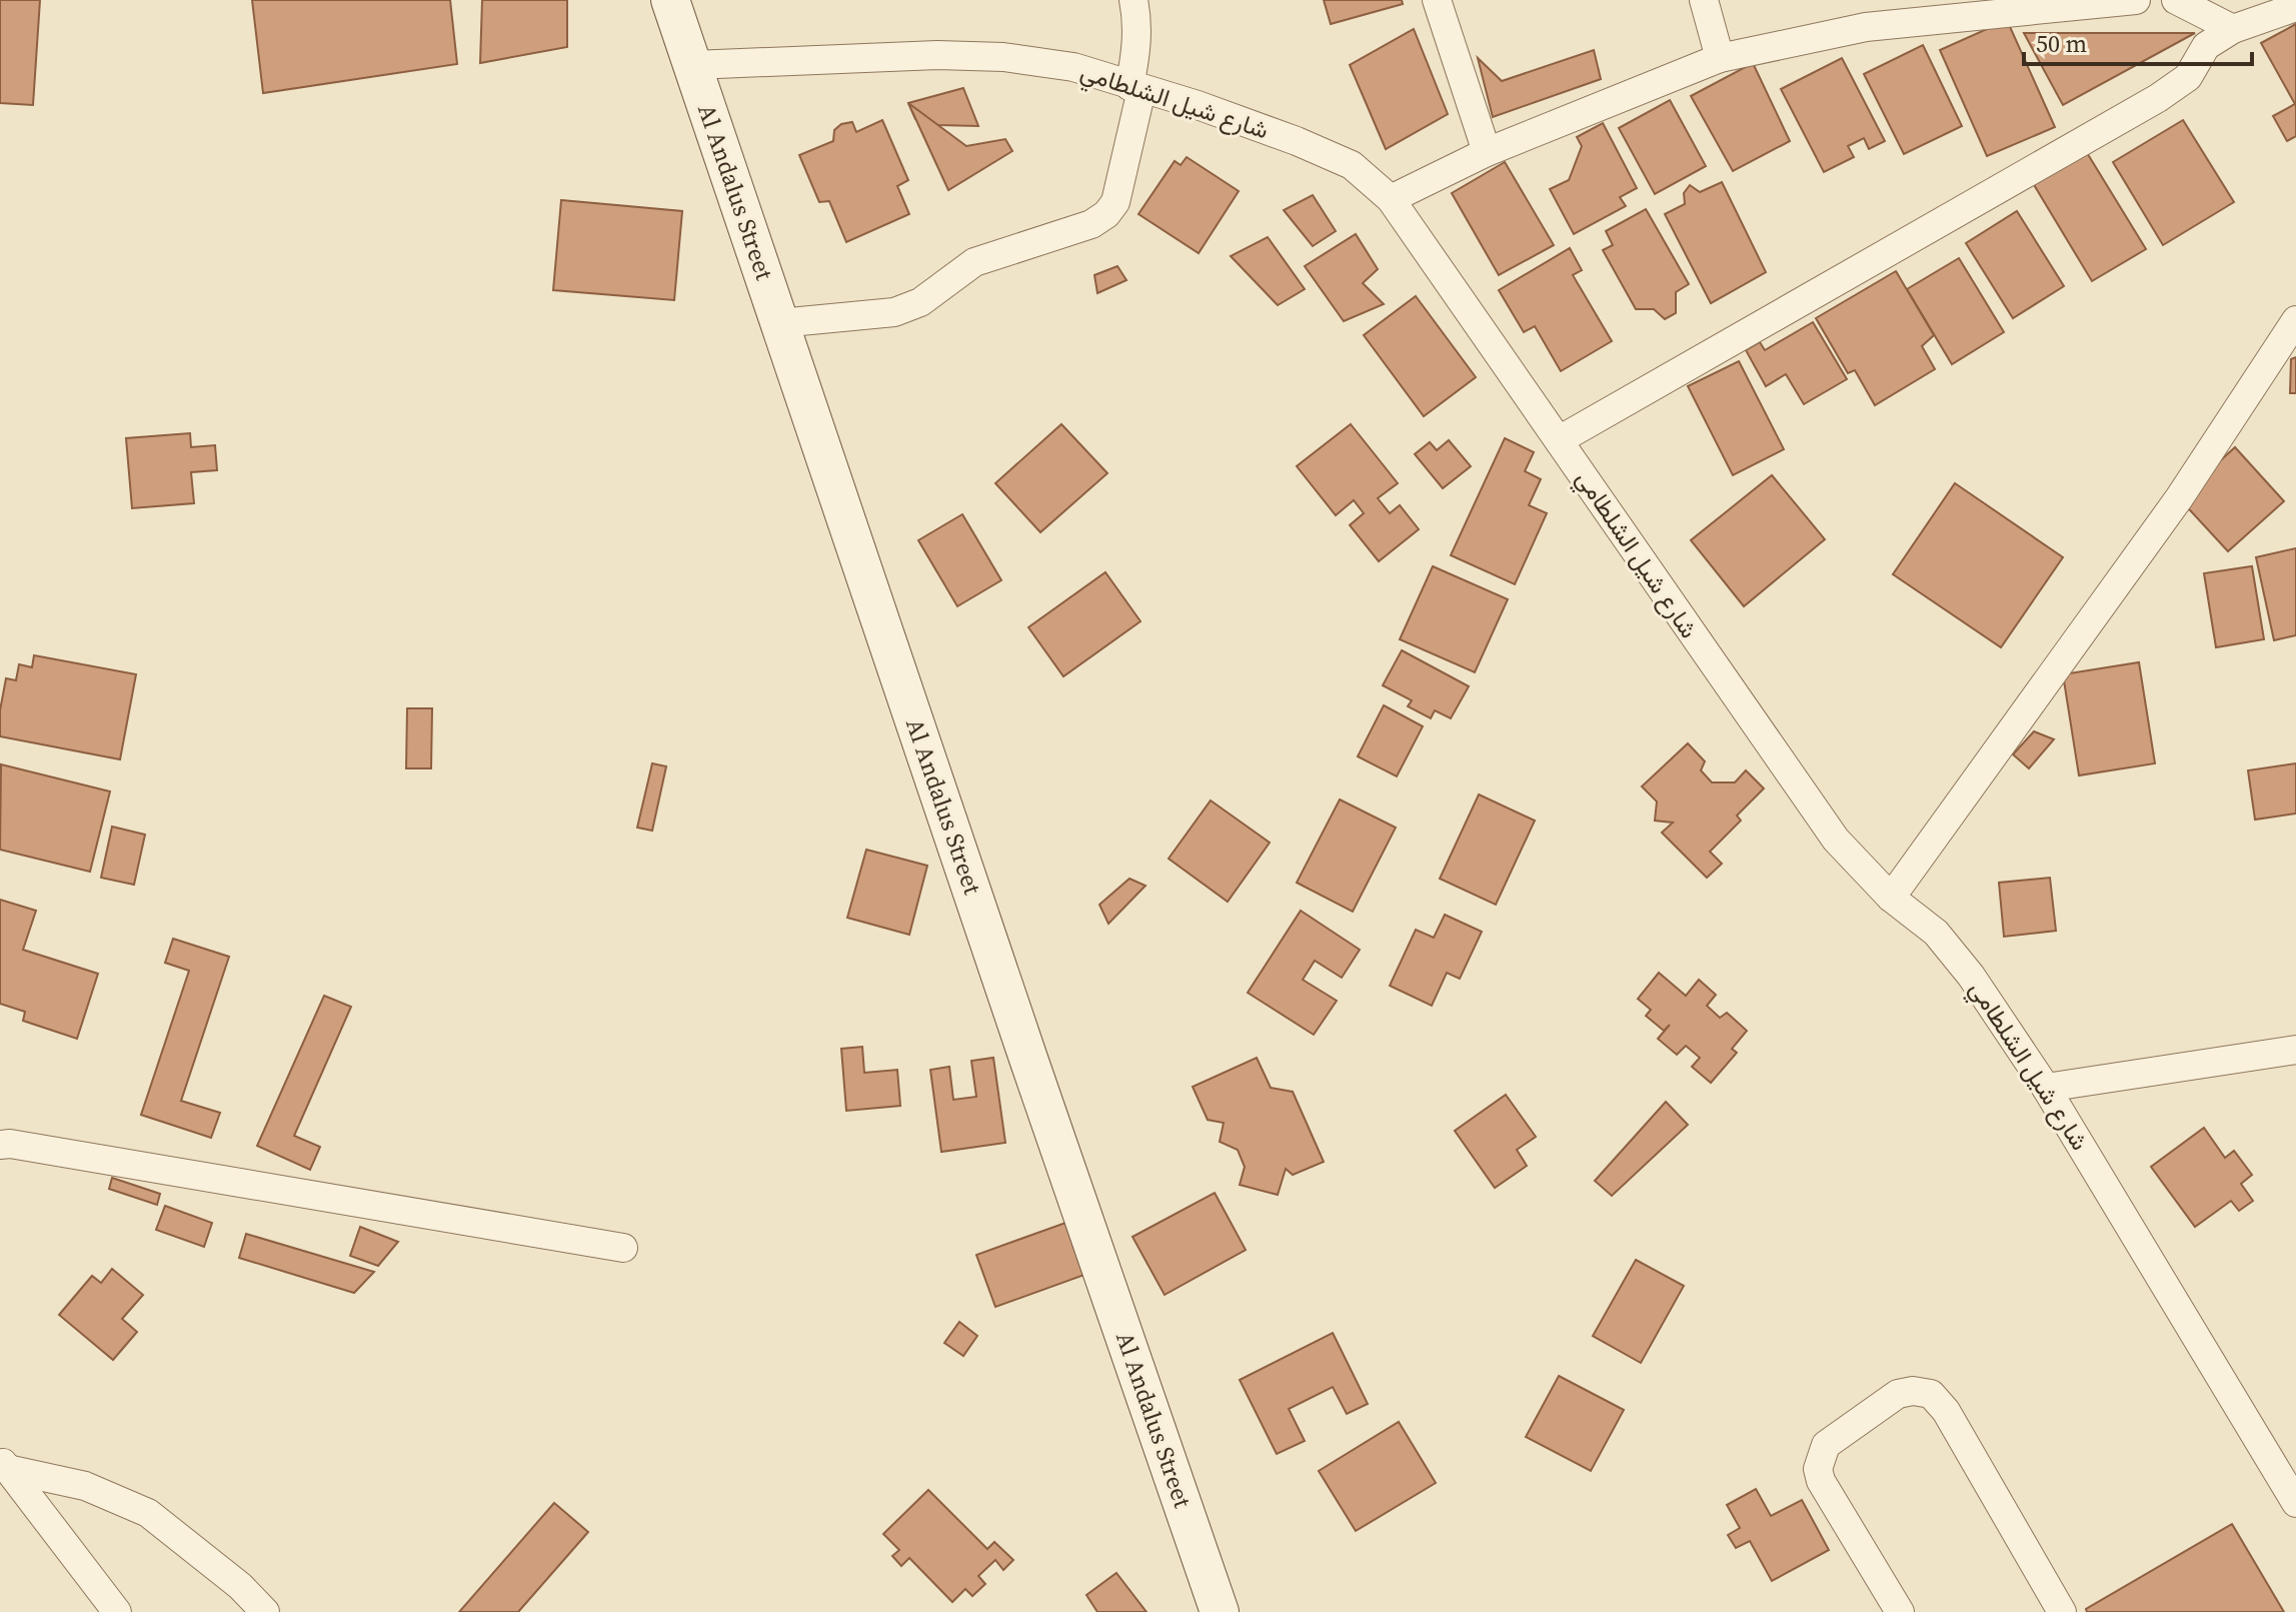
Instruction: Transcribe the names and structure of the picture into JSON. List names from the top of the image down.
{
  "streets": {
    "main road": ["Al Andalus Street"],
    "street": ["شارع شيل الشلطامي"]
  },
  "crossings": [
    ["شارع شيل الشلطامي", "Al Andalus Street"]
  ],
  "scale_bar": "50 m"
}
